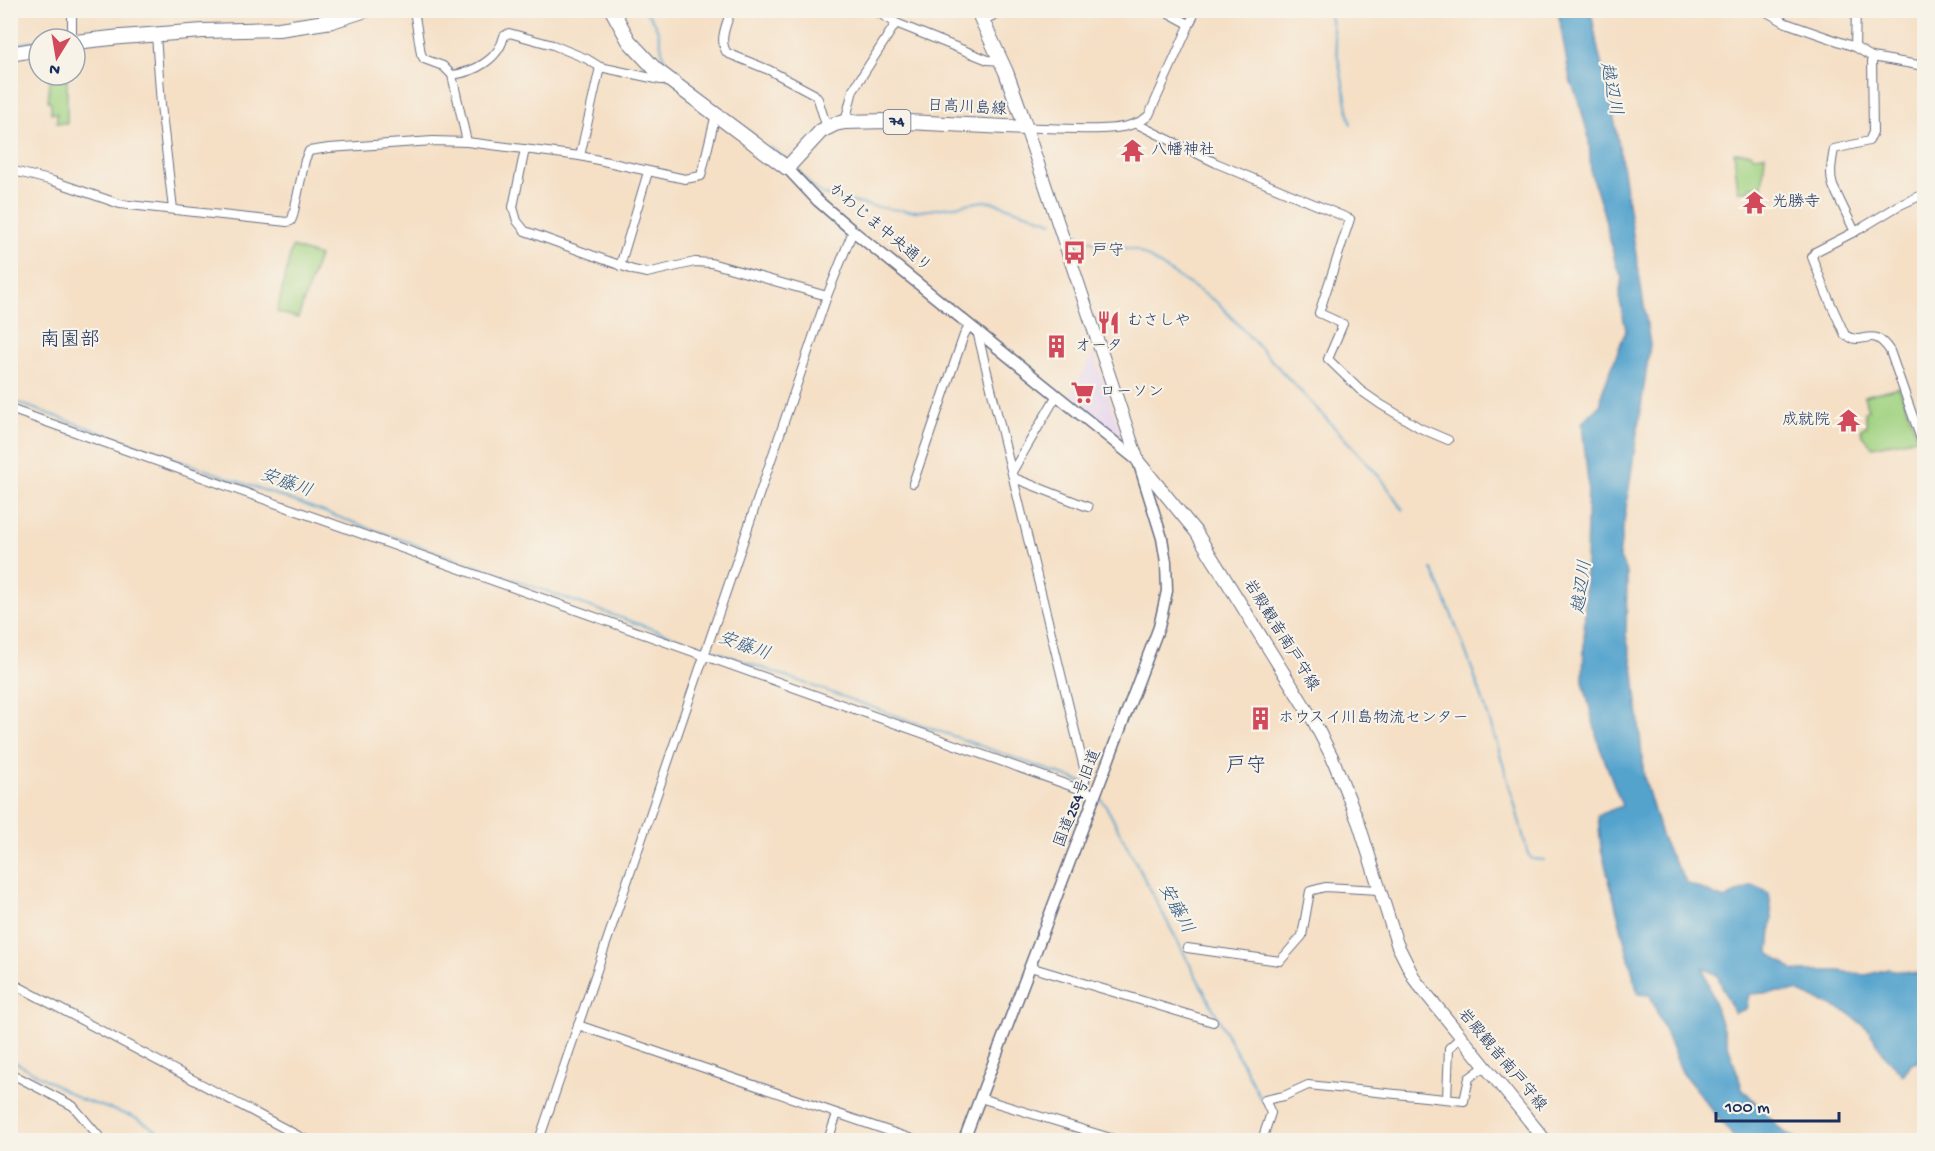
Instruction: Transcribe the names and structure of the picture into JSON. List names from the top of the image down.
{
  "streets": {
    "main road": [
      "日高川島線",
      "74",
      "かわじま中央通り",
      "岩殿観音南戸守線"
    ],
    "street": ["国道254号旧道"]
  },
  "crossings": [
    ["日高川島線", "かわじま中央通り"],
    ["日高川島線", "岩殿観音南戸守線"],
    ["かわじま中央通り", "岩殿観音南戸守線"],
    ["かわじま中央通り", "国道254号旧道"],
    ["岩殿観音南戸守線", "国道254号旧道"]
  ],
  "districts": ["南園部", "戸守"],
  "water": ["越辺川", "安藤川"],
  "places": {
    "temple": ["八幡神社", "光勝寺", "成就院"],
    "bus stop": ["戸守"],
    "restaurant": ["むさしや"],
    "building": ["オータ", "ホウスイ川島物流センター"],
    "supermarket": ["ローソン"]
  },
  "scale_bar": "100 m",
  "north": "bottom"
}
